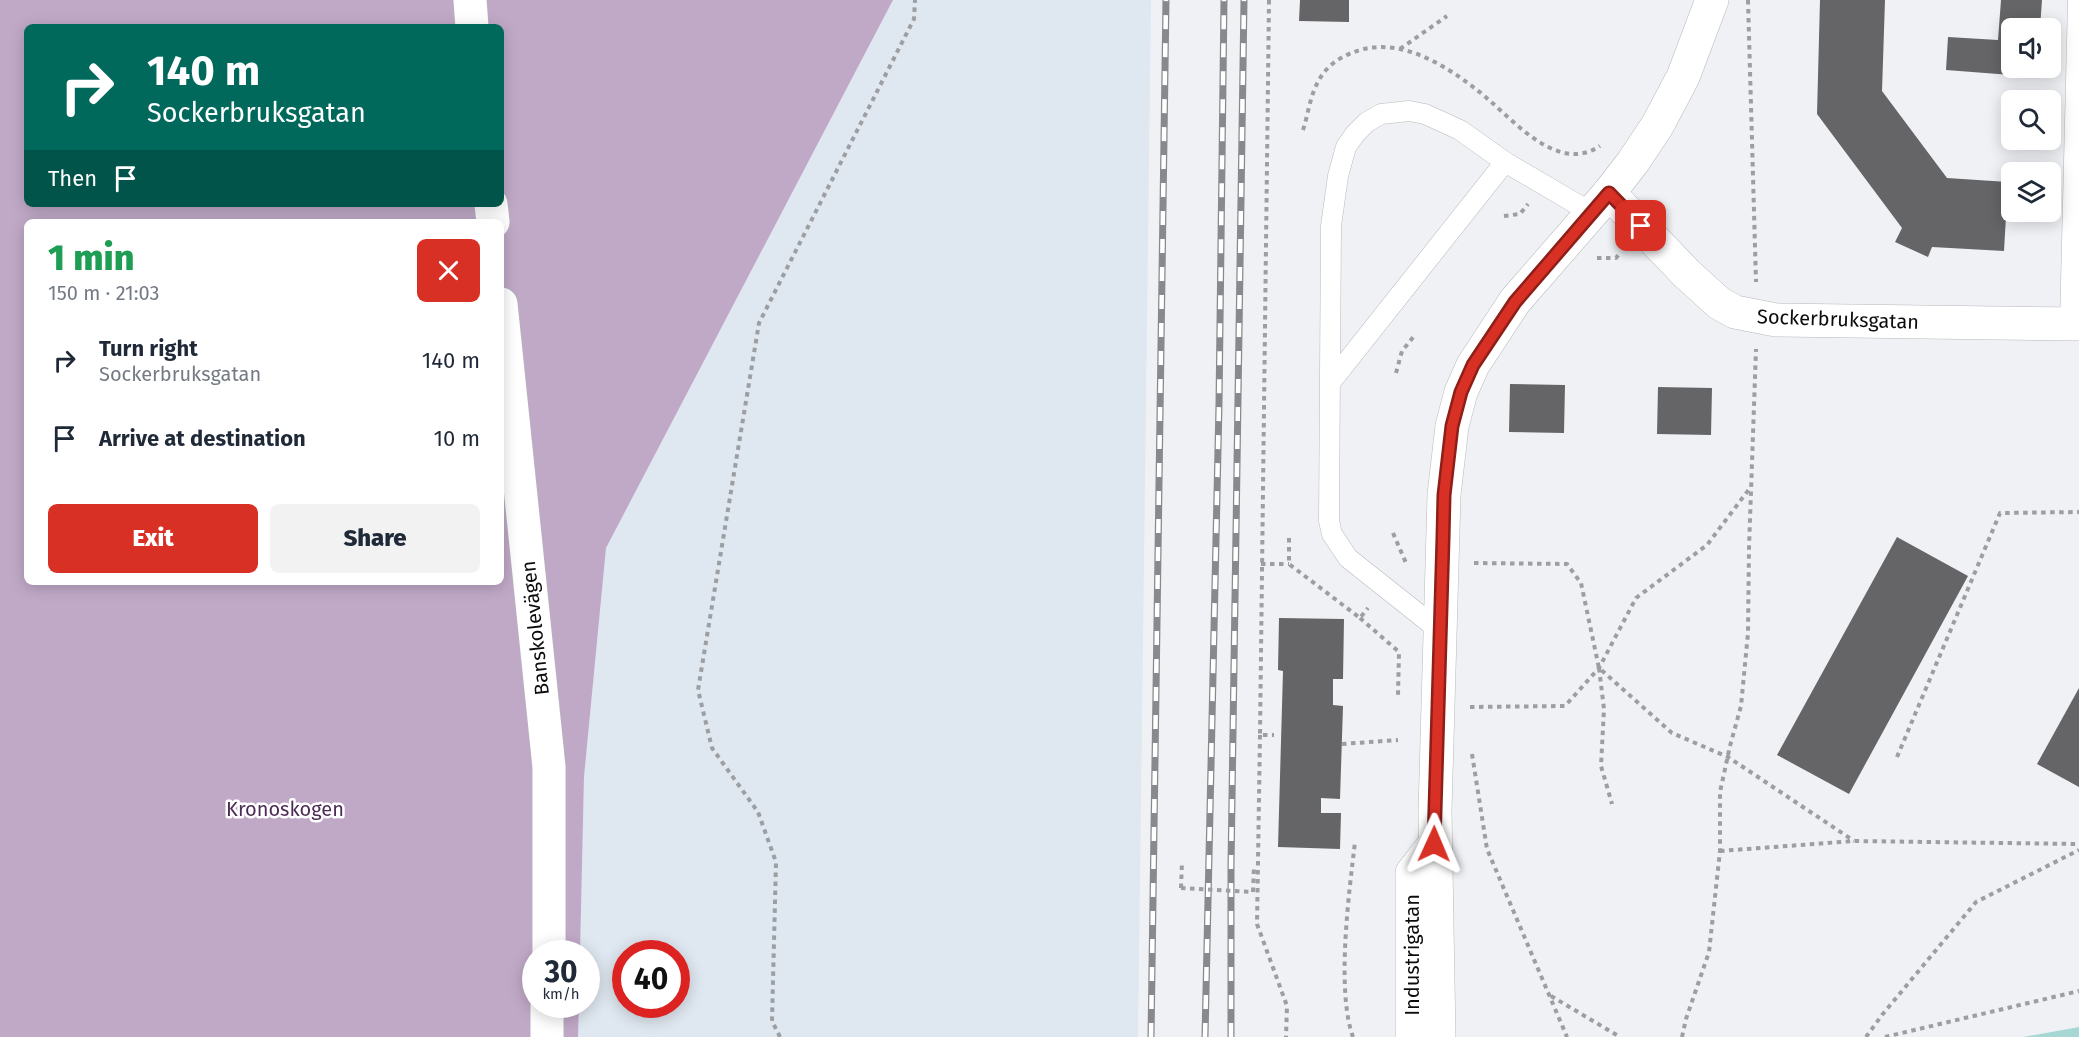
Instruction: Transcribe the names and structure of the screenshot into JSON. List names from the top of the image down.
{
  "streets": {
    "street": ["Sockerbruksgatan", "Banskolevägen", "Industrigatan"]
  },
  "crossings": [
    ["Sockerbruksgatan", "Industrigatan"]
  ],
  "parks": ["Kronoskogen"],
  "page": {
    "turn": ["140 m", "Sockerbruksgatan"],
    "then": "Then",
    "heading": ["1 min", "150 m · 21:03"],
    "list": [
      {
        "name": "Turn right",
        "note": "Sockerbruksgatan",
        "value": "140 m"
      },
      {
        "name": "Arrive at destination",
        "value": "10 m"
      }
    ],
    "buttons": ["Exit", "Share"],
    "speed": "30 km/h",
    "limit": "40"
  }
}
